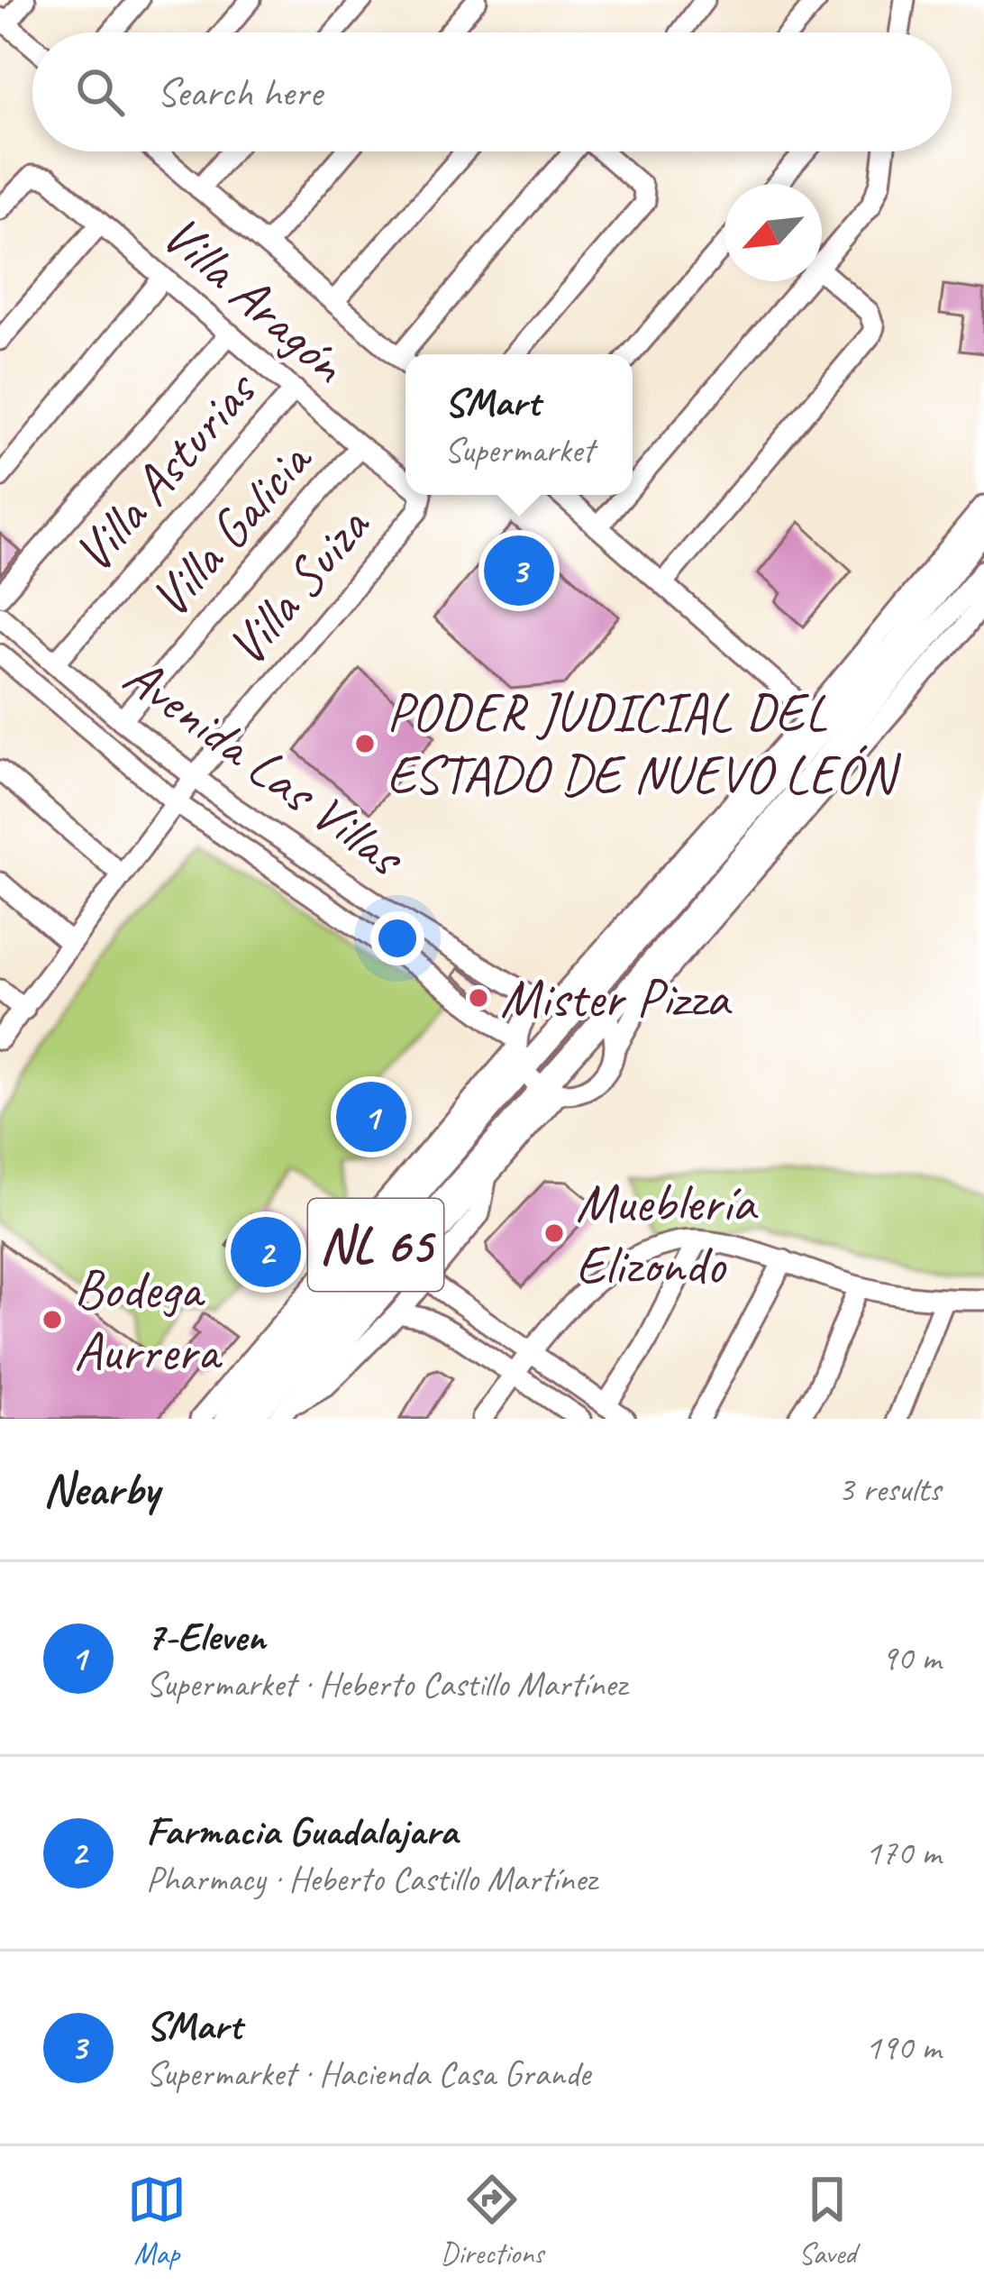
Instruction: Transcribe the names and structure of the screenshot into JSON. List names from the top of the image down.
{
  "streets": {
    "main road": ["NL 65"],
    "street": [
      "Villa Aragón",
      "Villa Asturias",
      "Villa Galicia",
      "Villa Suiza",
      "Avenida Las Villas"
    ]
  },
  "crossings": [
    ["Villa Aragón", "Villa Asturias"],
    ["Villa Aragón", "Villa Galicia"],
    ["Villa Asturias", "Avenida Las Villas"],
    ["Villa Galicia", "Avenida Las Villas"],
    ["Villa Suiza", "Avenida Las Villas"],
    ["Avenida Las Villas", "NL 65"]
  ],
  "places": [
    "PODER JUDICIAL DEL ESTADO DE NUEVO LEÓN",
    "Mister Pizza",
    "Mueblería Elizondo",
    "Bodega Aurrera"
  ],
  "north": "bottom left",
  "page": {
    "search": "Search here",
    "popup": ["SMart", "Supermarket"],
    "pins": ["3", "1", "2"],
    "heading": ["Nearby", "3 results"],
    "list": [
      {
        "mark": "1",
        "name": "7-Eleven",
        "note": "Supermarket · Heberto Castillo Martínez",
        "value": "90 m"
      },
      {
        "mark": "2",
        "name": "Farmacia Guadalajara",
        "note": "Pharmacy · Heberto Castillo Martínez",
        "value": "170 m"
      },
      {
        "mark": "3",
        "name": "SMart",
        "note": "Supermarket · Hacienda Casa Grande",
        "value": "190 m"
      }
    ],
    "nav": ["Map", "Directions", "Saved"]
  }
}
